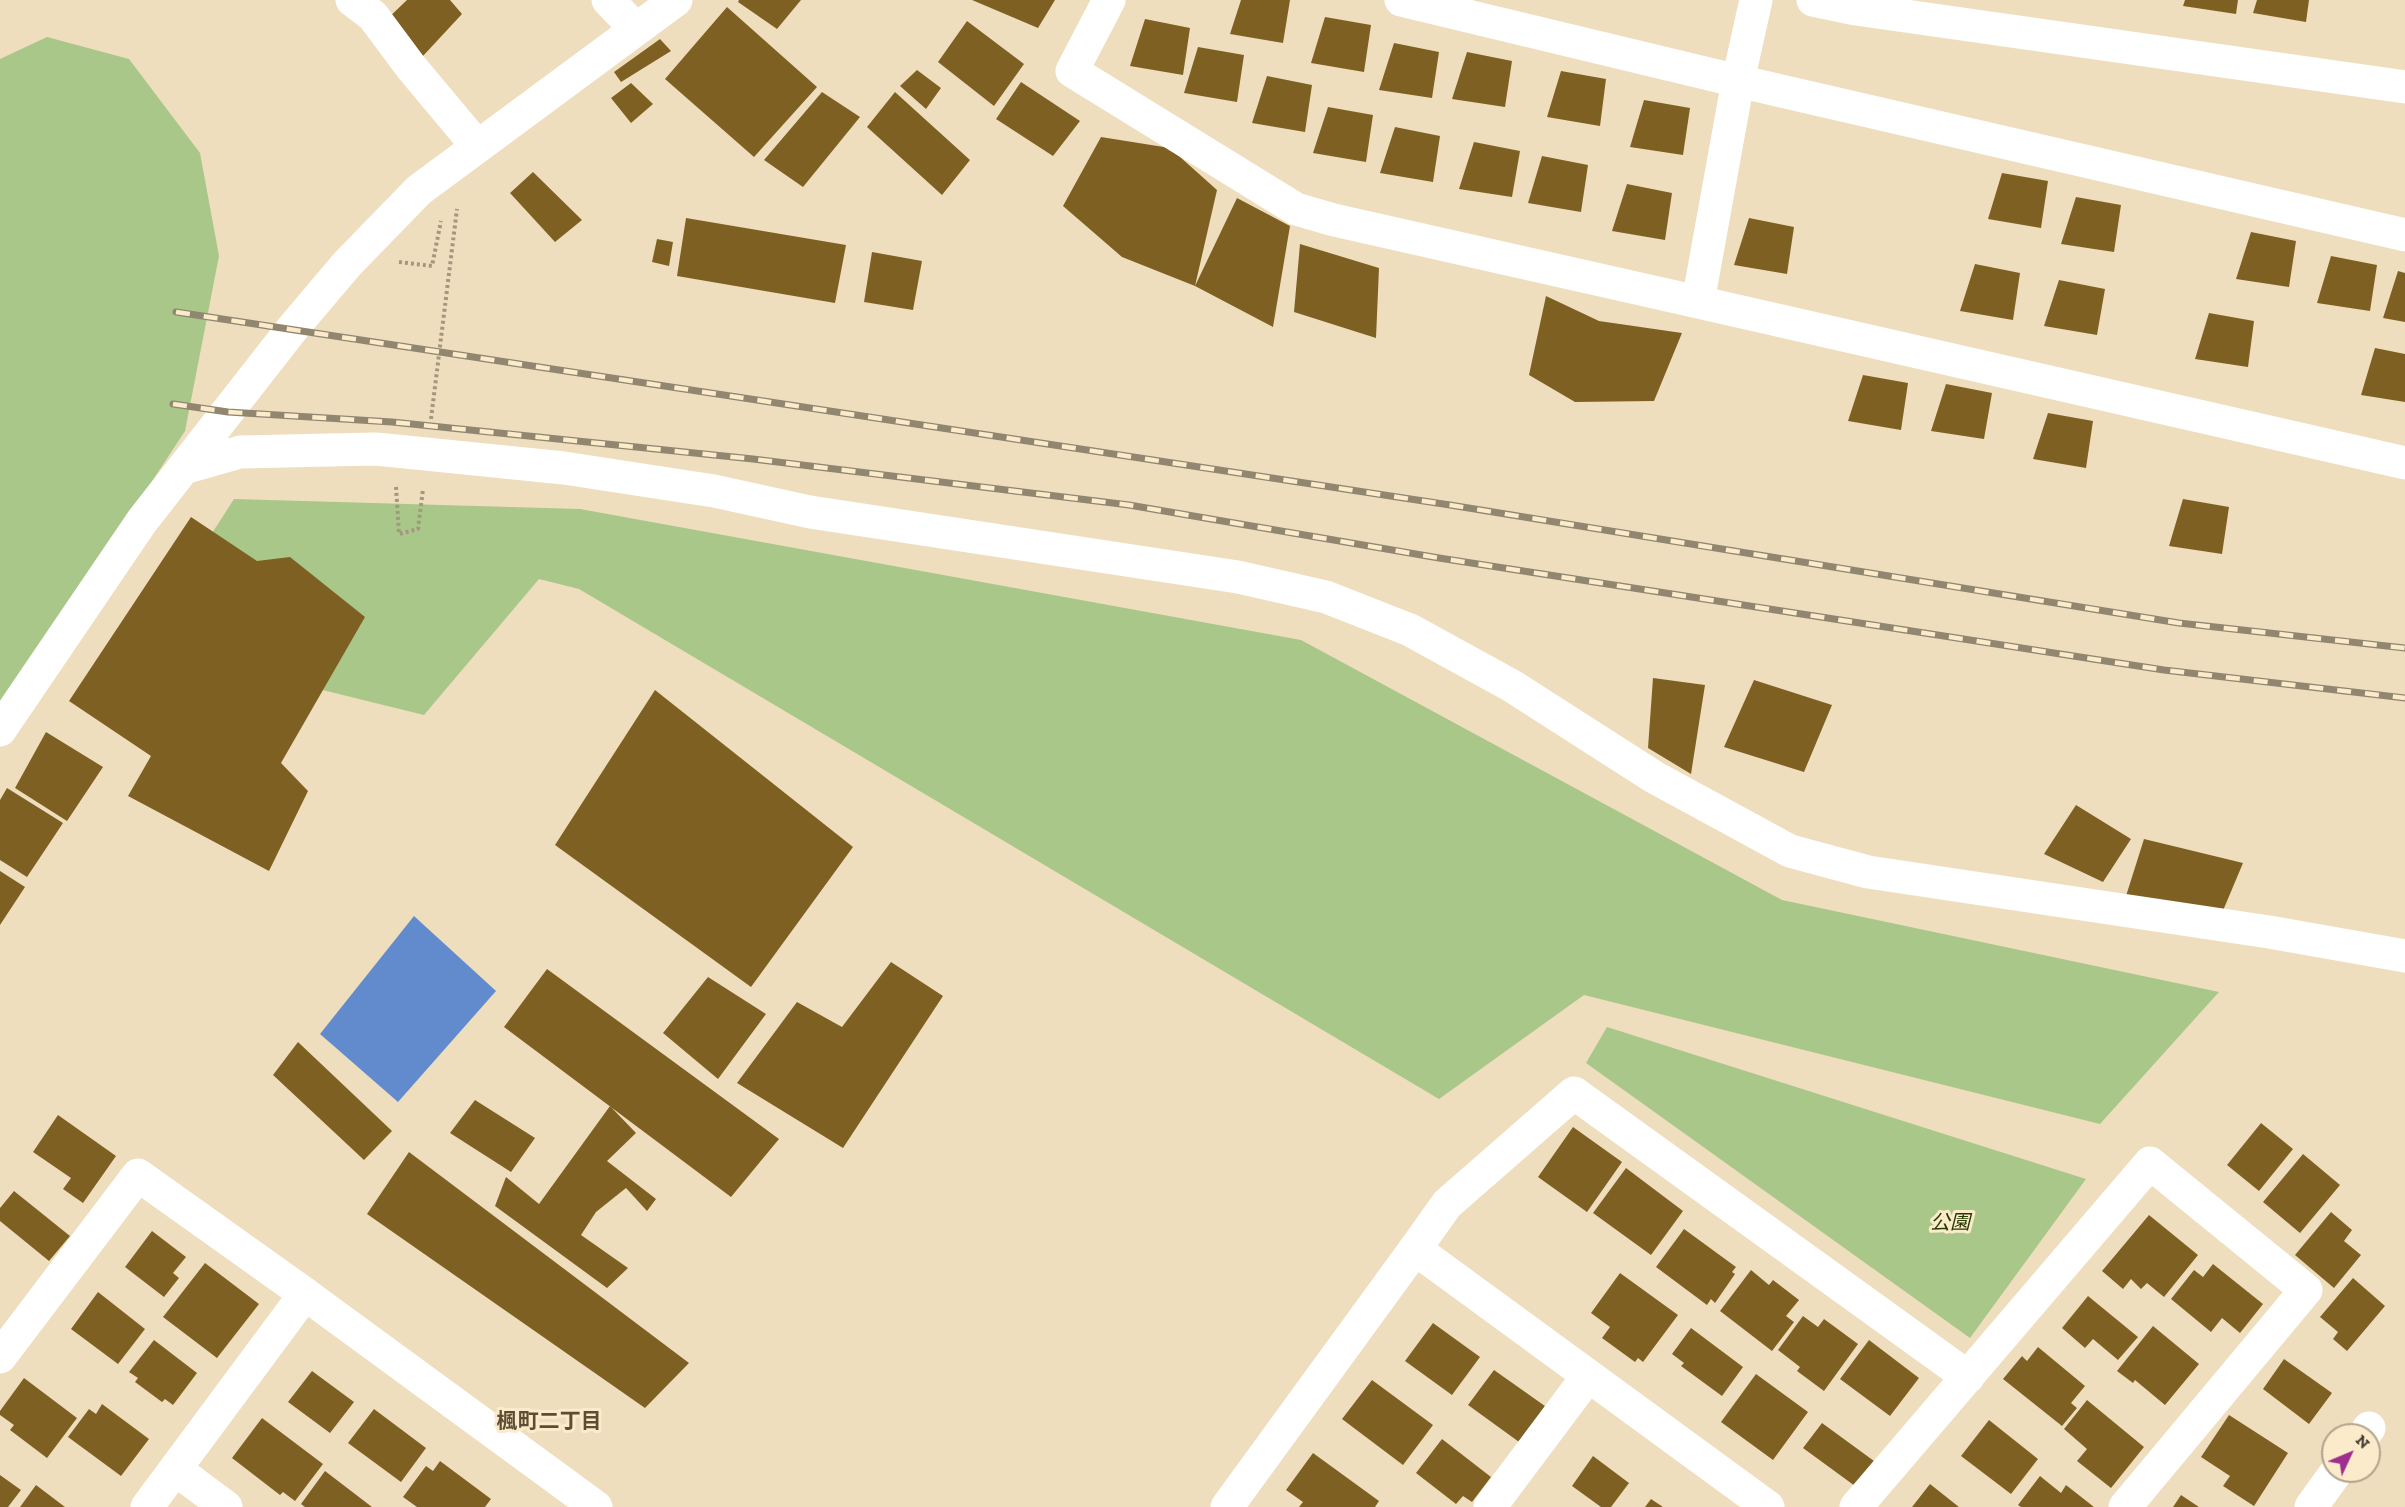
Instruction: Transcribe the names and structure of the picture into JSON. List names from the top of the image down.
{
  "districts": ["楓町二丁目"],
  "parks": ["公園"],
  "north": "top right"
}
